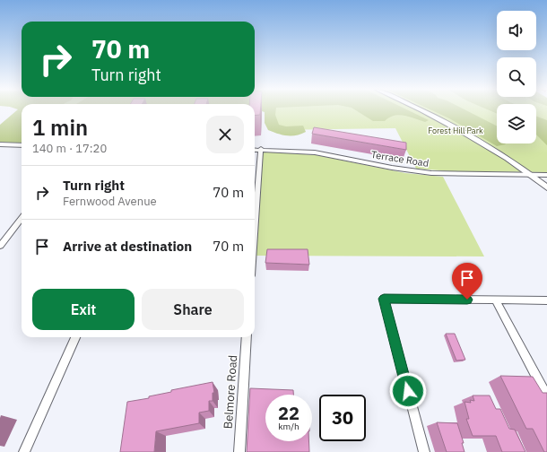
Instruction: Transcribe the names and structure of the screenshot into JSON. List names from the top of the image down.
{
  "streets": {
    "street": ["Terrace Road", "Belmore Road"]
  },
  "parks": ["Forest Hill Park"],
  "page": {
    "turn": ["70 m", "Turn right"],
    "heading": ["1 min", "140 m · 17:20"],
    "list": [
      {
        "name": "Turn right",
        "note": "Fernwood Avenue",
        "value": "70 m"
      },
      {
        "name": "Arrive at destination",
        "value": "70 m"
      }
    ],
    "buttons": ["Exit", "Share"],
    "speed": "22 km/h",
    "limit": "30"
  }
}
